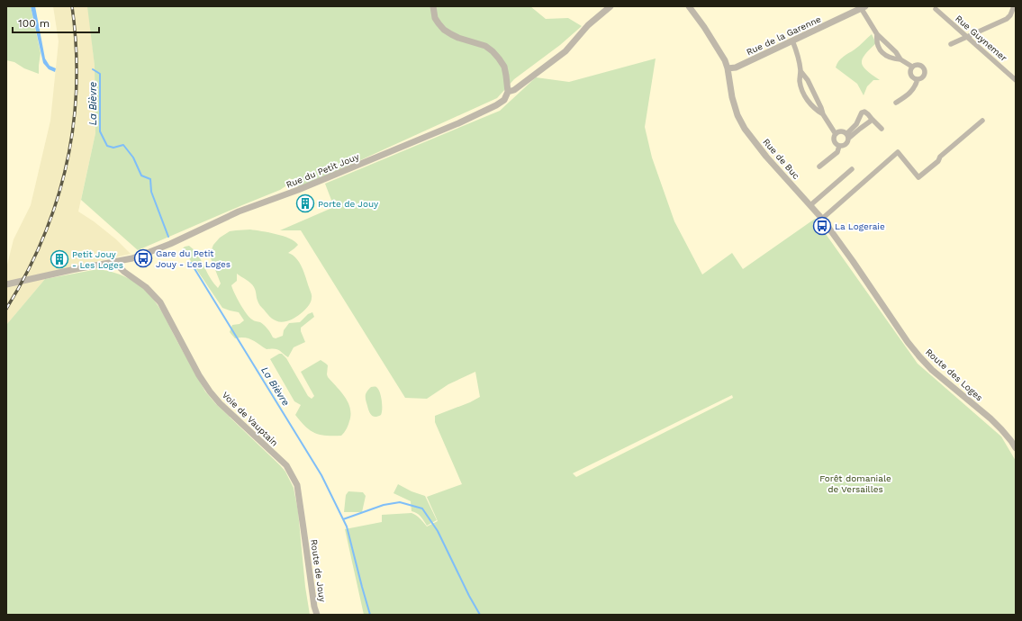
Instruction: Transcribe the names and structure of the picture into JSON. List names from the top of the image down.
{
  "streets": {
    "street": [
      "Rue de la Garenne",
      "Rue Guynemer",
      "Rue de Buc",
      "Rue du Petit Jouy",
      "Route des Loges",
      "Voie de Vauptain",
      "Route de Jouy"
    ]
  },
  "crossings": [
    ["Rue de la Garenne", "Rue de Buc"],
    ["Rue de Buc", "Route des Loges"],
    ["Rue du Petit Jouy", "Voie de Vauptain"],
    ["Voie de Vauptain", "Route de Jouy"]
  ],
  "water": ["La Bièvre"],
  "parks": ["Forêt domaniale de Versailles"],
  "places": {
    "building": ["Porte de Jouy", "Petit Jouy - Les Loges"],
    "bus stop": ["La Logeraie", "Gare du Petit Jouy - Les Loges"]
  },
  "scale_bar": "100 m"
}
